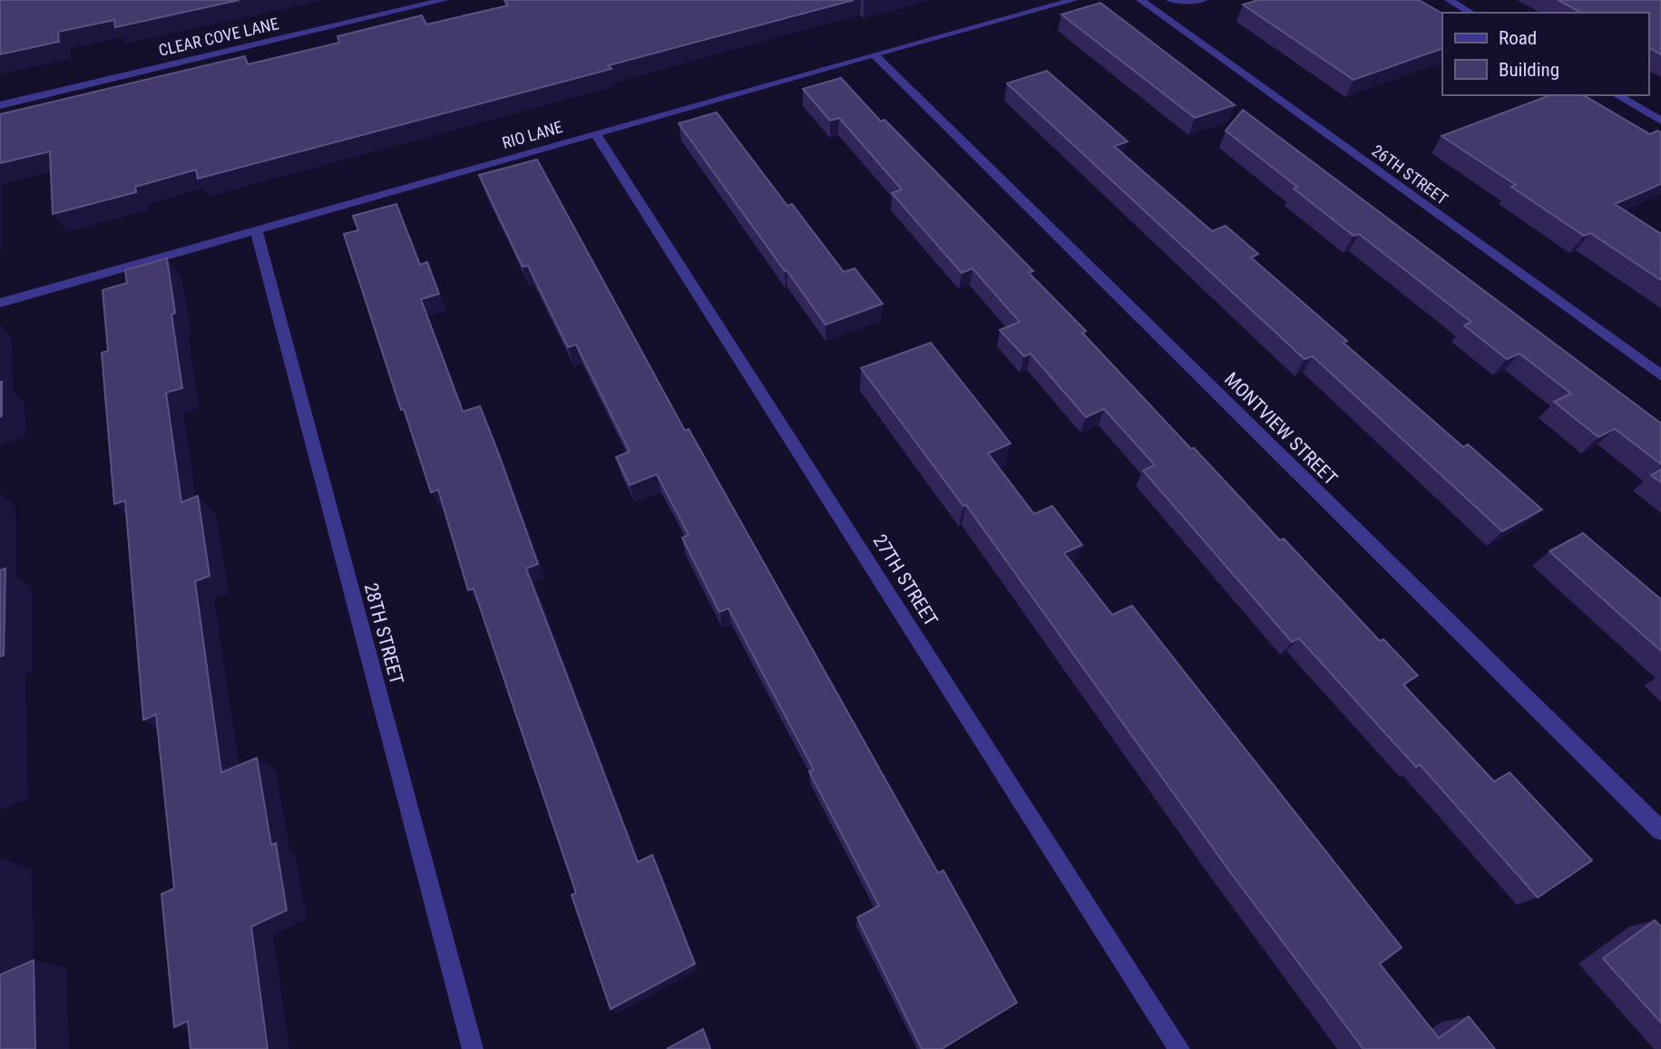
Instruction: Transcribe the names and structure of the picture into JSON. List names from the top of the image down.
{
  "streets": {
    "street": [
      "CLEAR COVE LANE",
      "RIO LANE",
      "26TH STREET",
      "MONTVIEW STREET",
      "27TH STREET",
      "28TH STREET"
    ]
  },
  "crossings": [
    ["RIO LANE", "MONTVIEW STREET"],
    ["RIO LANE", "27TH STREET"],
    ["RIO LANE", "28TH STREET"]
  ],
  "legend": ["Road", "Building"]
}
